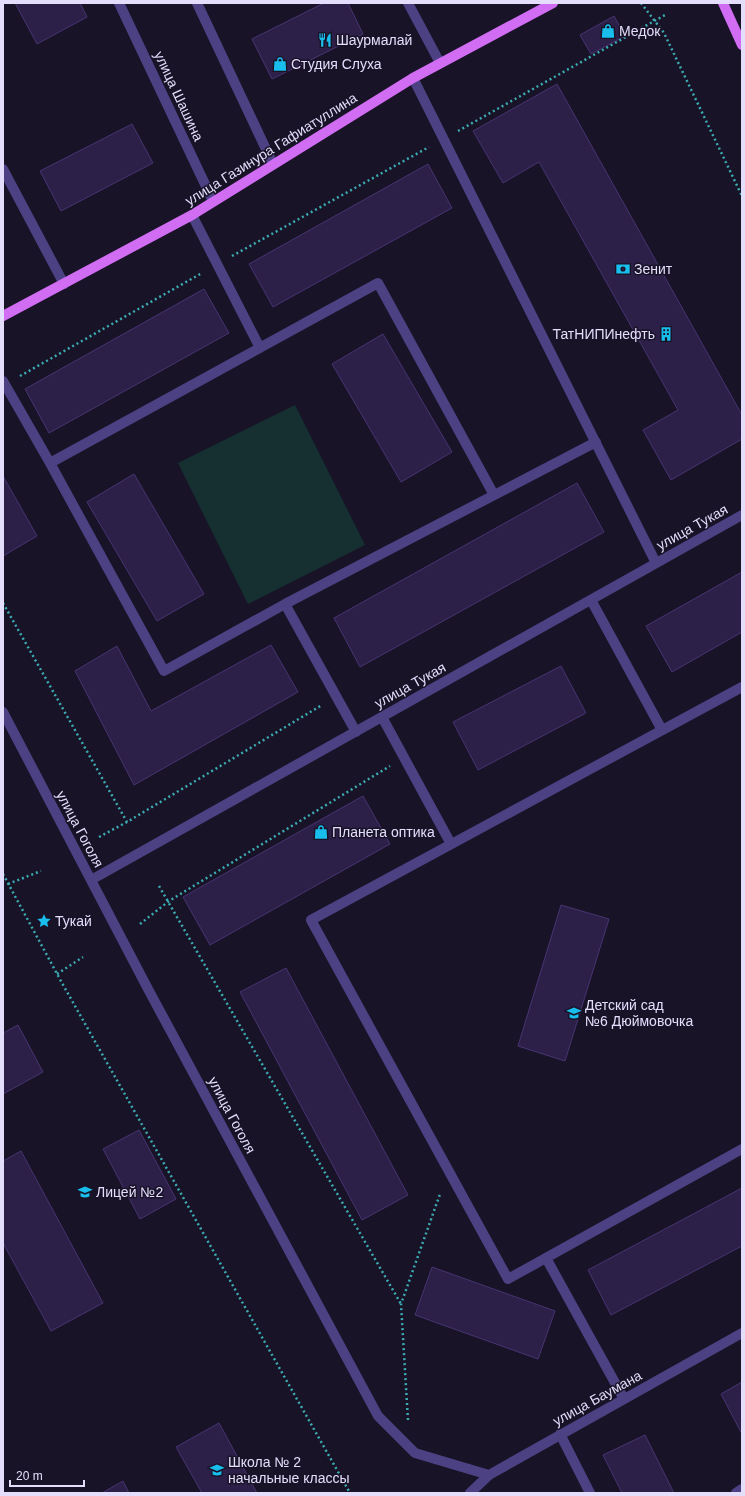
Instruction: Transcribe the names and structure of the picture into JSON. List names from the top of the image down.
{
  "streets": {
    "main road": ["улица Газинура Гафиатуллина"],
    "street": [
      "улица Шашина",
      "улица Тукая",
      "улица Гоголя",
      "улица Баумана"
    ]
  },
  "crossings": [
    ["улица Шашина", "улица Газинура Гафиатуллина"],
    ["улица Тукая", "улица Гоголя"],
    ["улица Гоголя", "улица Баумана"]
  ],
  "places": {
    "shop": ["Медок", "Студия Слуха", "Планета оптика"],
    "restaurant": ["Шаурмалай"],
    "bank": ["Зенит"],
    "building": ["ТатНИПИнефть"],
    "place": ["Тукай"],
    "school or university": ["Детский сад №6 Дюймовочка", "Лицей №2", "Школа № 2 начальные классы"]
  },
  "scale_bar": "20 m"
}
